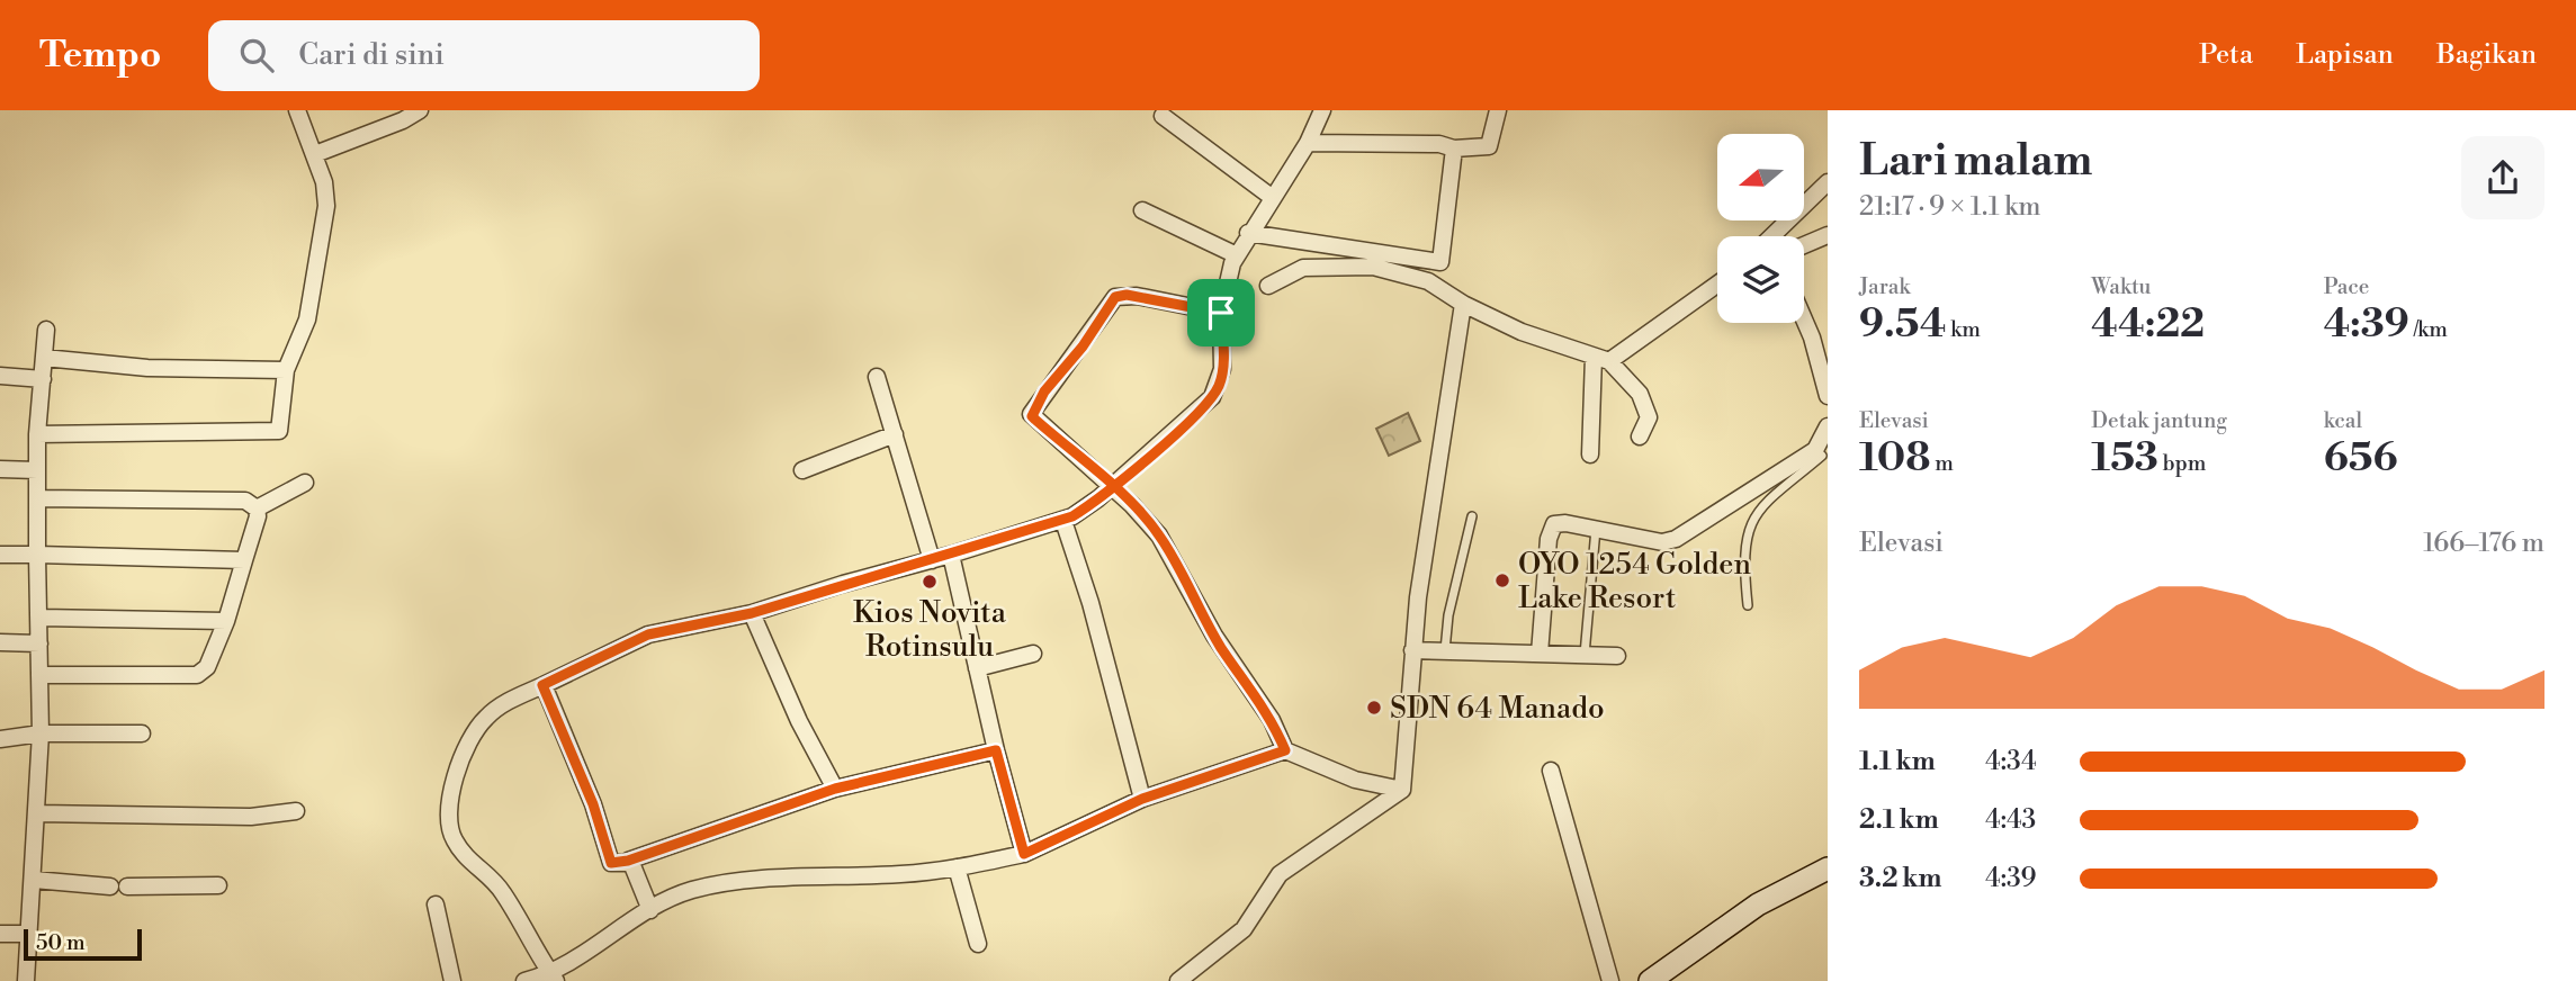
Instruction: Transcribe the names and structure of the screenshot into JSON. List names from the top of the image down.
{
  "places": ["OYO 1254 Golden Lake Resort", "Kios Novita Rotinsulu", "SDN 64 Manado"],
  "scale_bar": "50 m",
  "north": "left",
  "page": {
    "header": "Tempo",
    "search": "Cari di sini",
    "nav": ["Peta", "Lapisan", "Bagikan"],
    "heading": ["Lari malam", "21:17 · 9 × 1.1 km"],
    "stats": [
      ["Jarak", "9.54 km"],
      ["Waktu", "44:22"],
      ["Pace", "4:39 /km"],
      ["Elevasi", "108 m"],
      ["Detak jantung", "153 bpm"],
      ["kcal", "656"]
    ],
    "chart": ["Elevasi", "166–176 m"],
    "list": [
      {
        "name": "1.1 km",
        "note": "4:34"
      },
      {
        "name": "2.1 km",
        "note": "4:43"
      },
      {
        "name": "3.2 km",
        "note": "4:39"
      }
    ],
    "scale": "50 m"
  }
}
